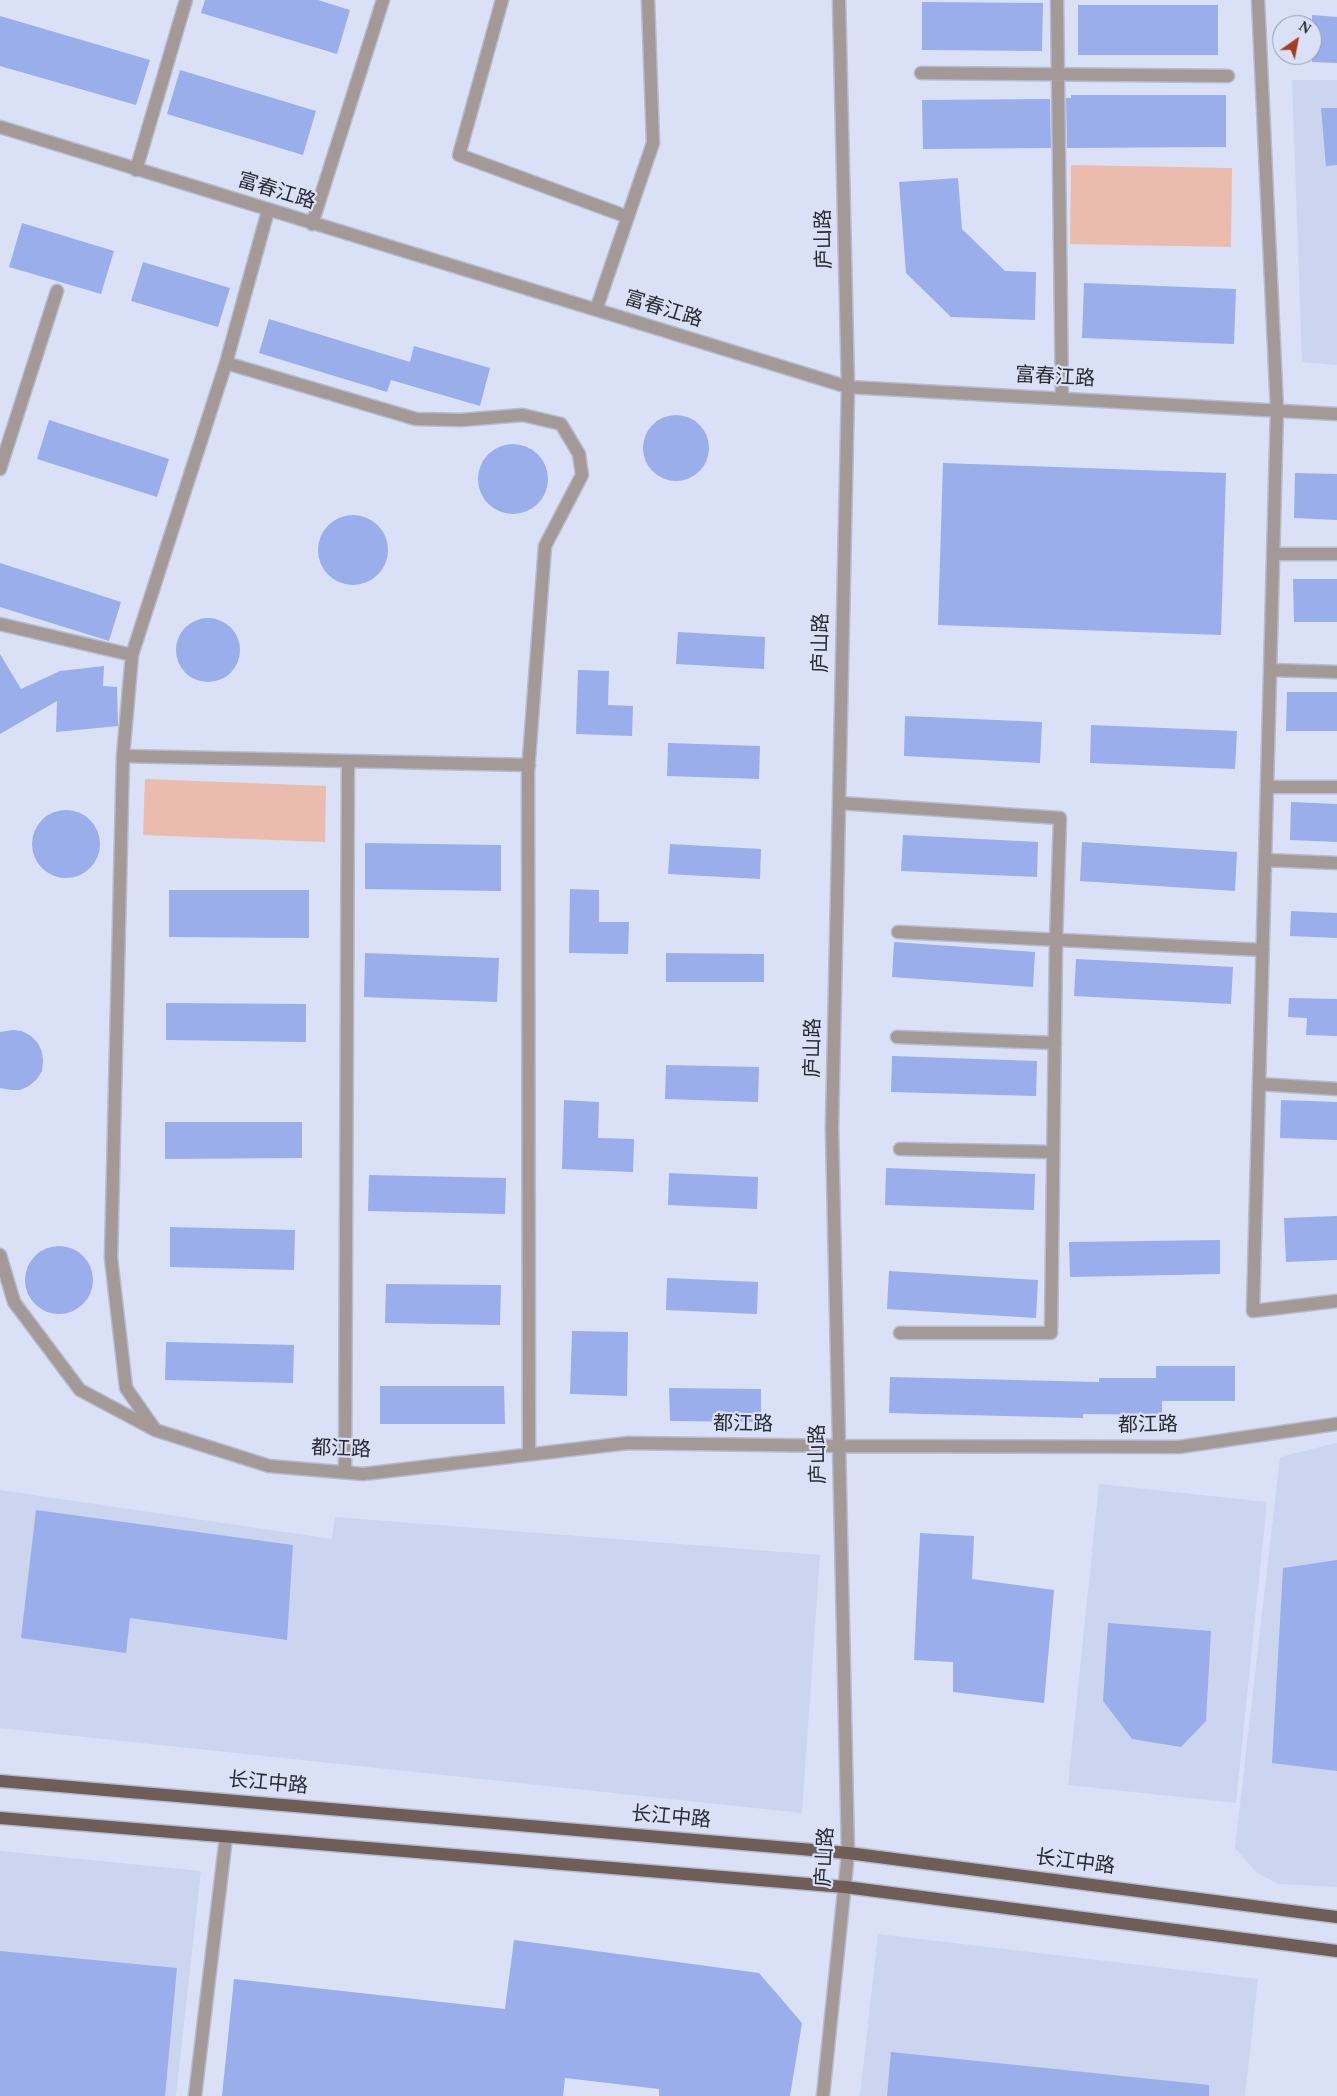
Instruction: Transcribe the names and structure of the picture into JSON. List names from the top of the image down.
{
  "streets": {
    "main road": ["长江中路"],
    "street": ["富春江路", "庐山路", "都江路"]
  },
  "crossings": [
    ["富春江路", "庐山路"],
    ["庐山路", "都江路"],
    ["庐山路", "长江中路"]
  ],
  "north": "top right"
}
